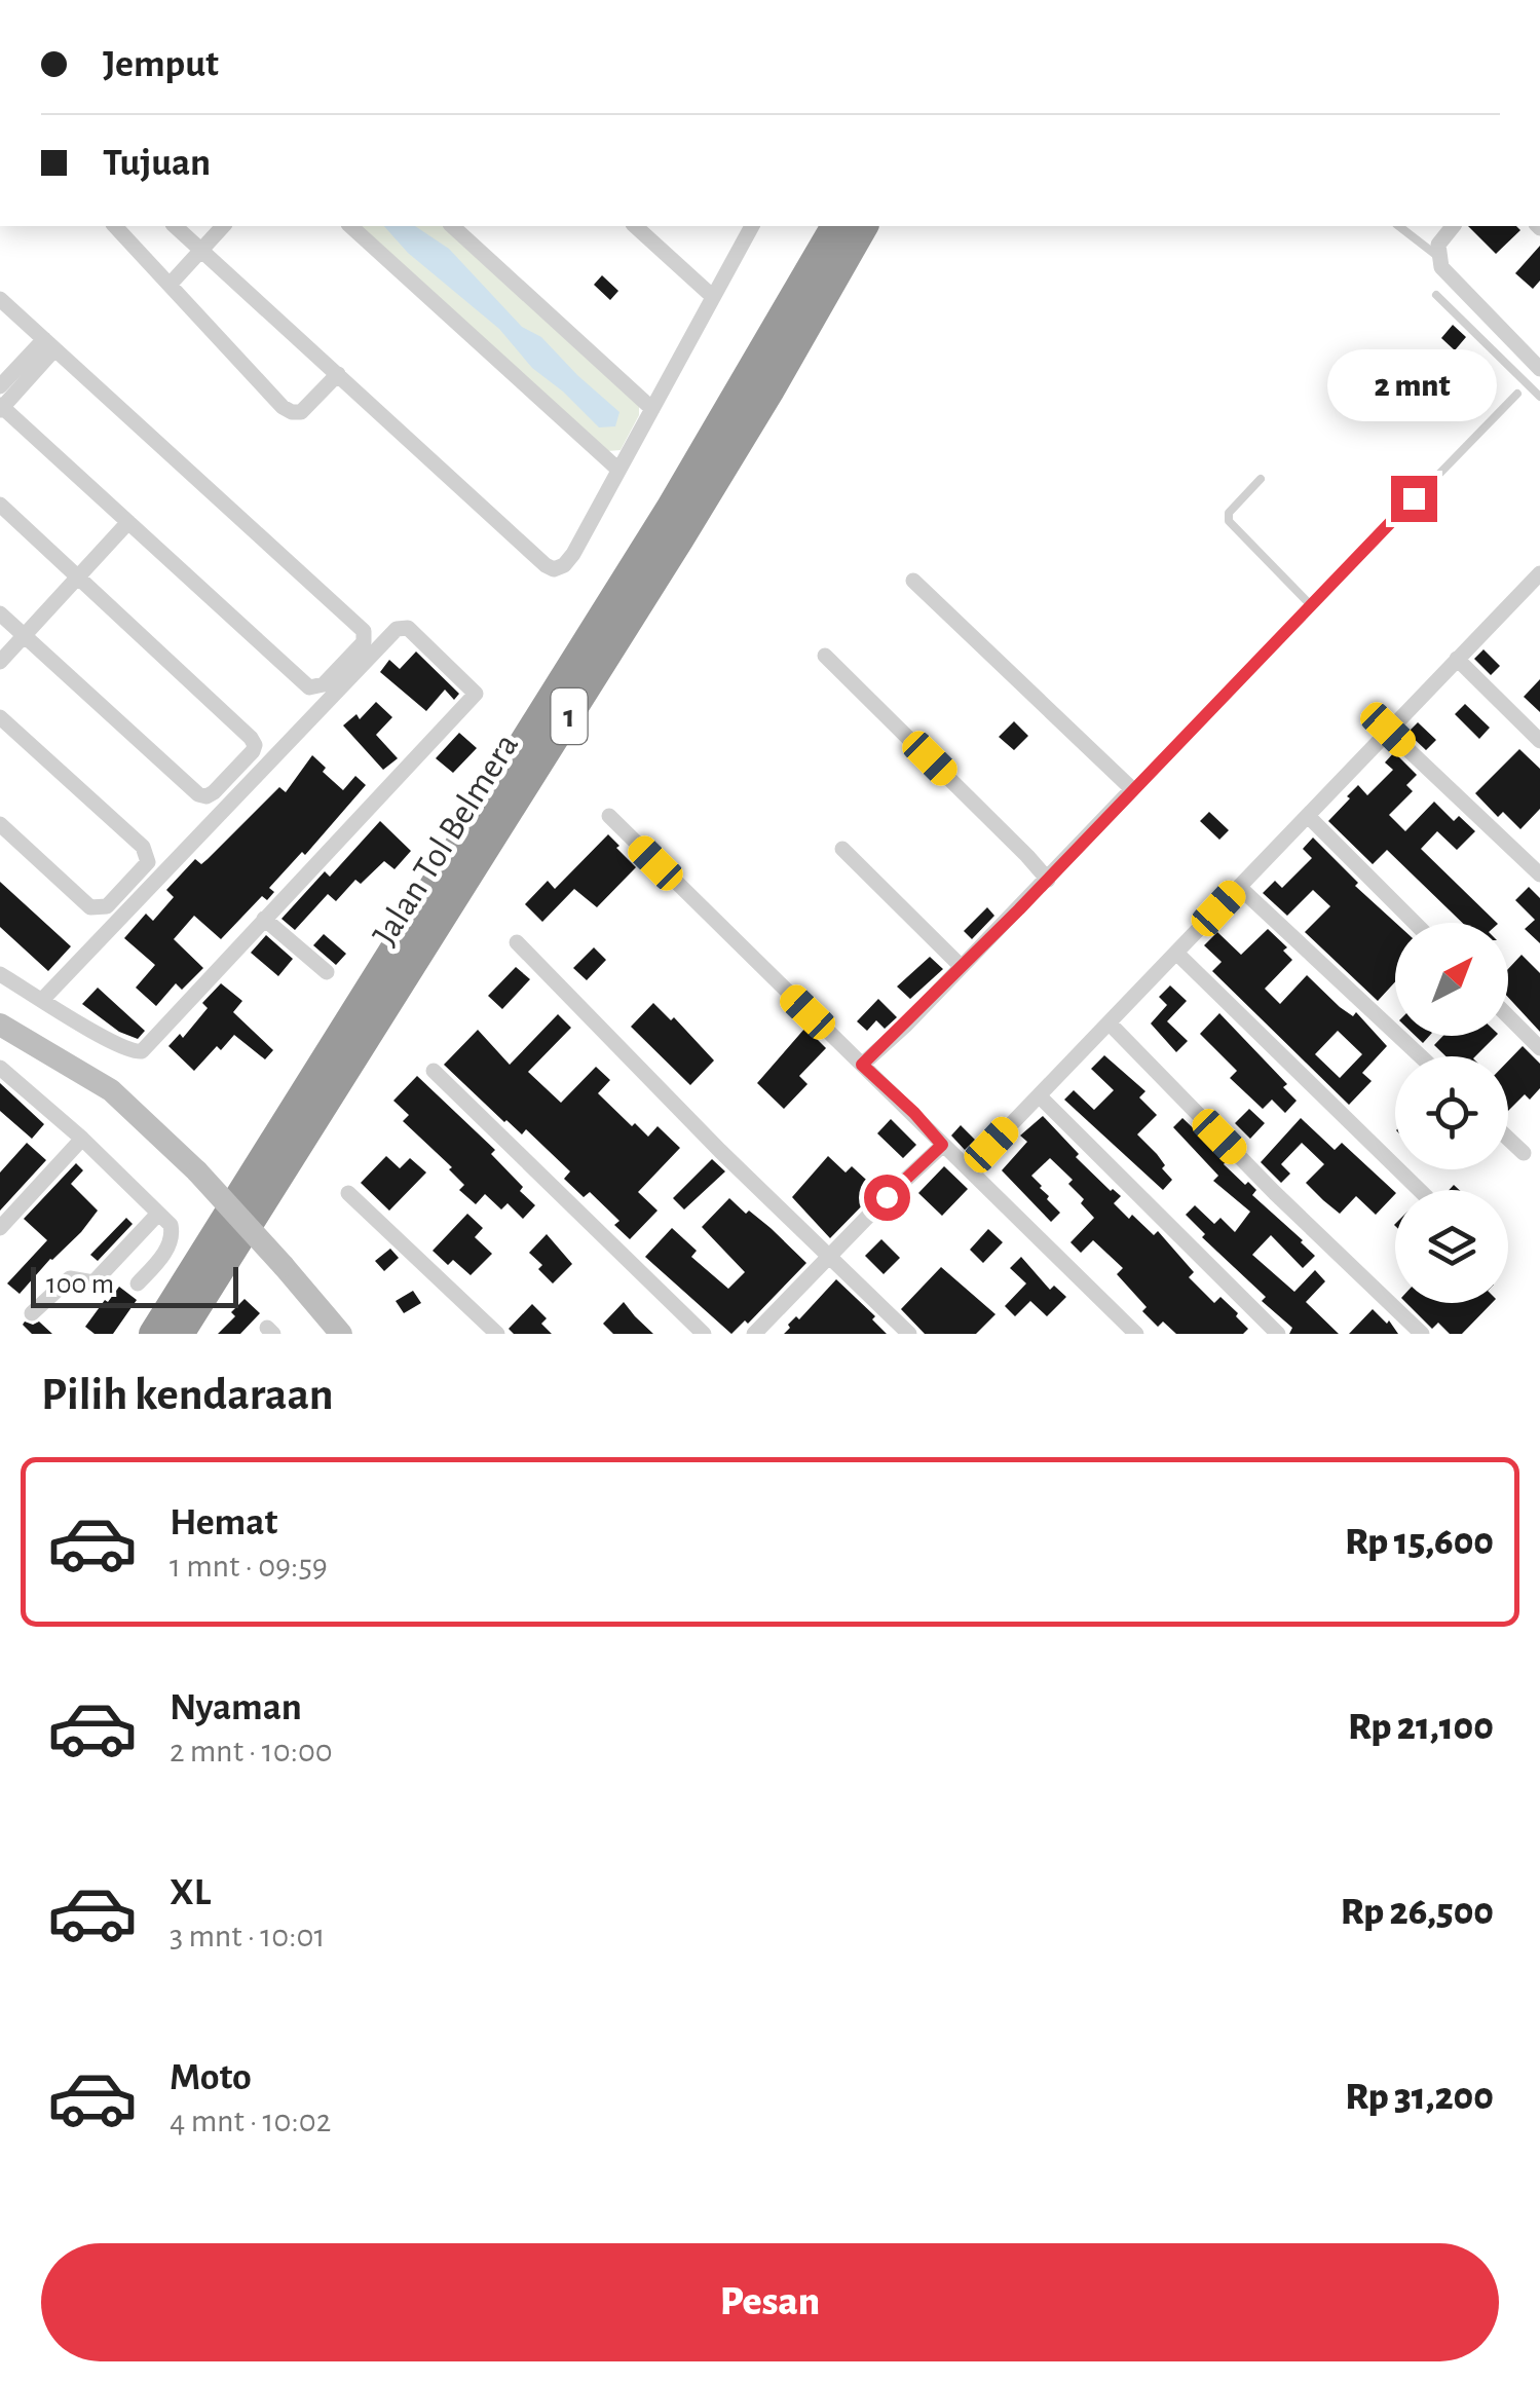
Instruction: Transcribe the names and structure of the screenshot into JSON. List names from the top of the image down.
{
  "streets": {
    "highway": ["1", "Jalan Tol Belmera"]
  },
  "scale_bar": "100 m",
  "north": "top right",
  "page": {
    "banner": ["Jemput", "Tujuan"],
    "bubble": "2 mnt",
    "scale": "100 m",
    "heading": "Pilih kendaraan",
    "list": [
      {
        "name": "Hemat",
        "note": "1 mnt · 09:59",
        "value": "Rp 15,600"
      },
      {
        "name": "Nyaman",
        "note": "2 mnt · 10:00",
        "value": "Rp 21,100"
      },
      {
        "name": "XL",
        "note": "3 mnt · 10:01",
        "value": "Rp 26,500"
      },
      {
        "name": "Moto",
        "note": "4 mnt · 10:02",
        "value": "Rp 31,200"
      }
    ],
    "buttons": "Pesan"
  }
}
